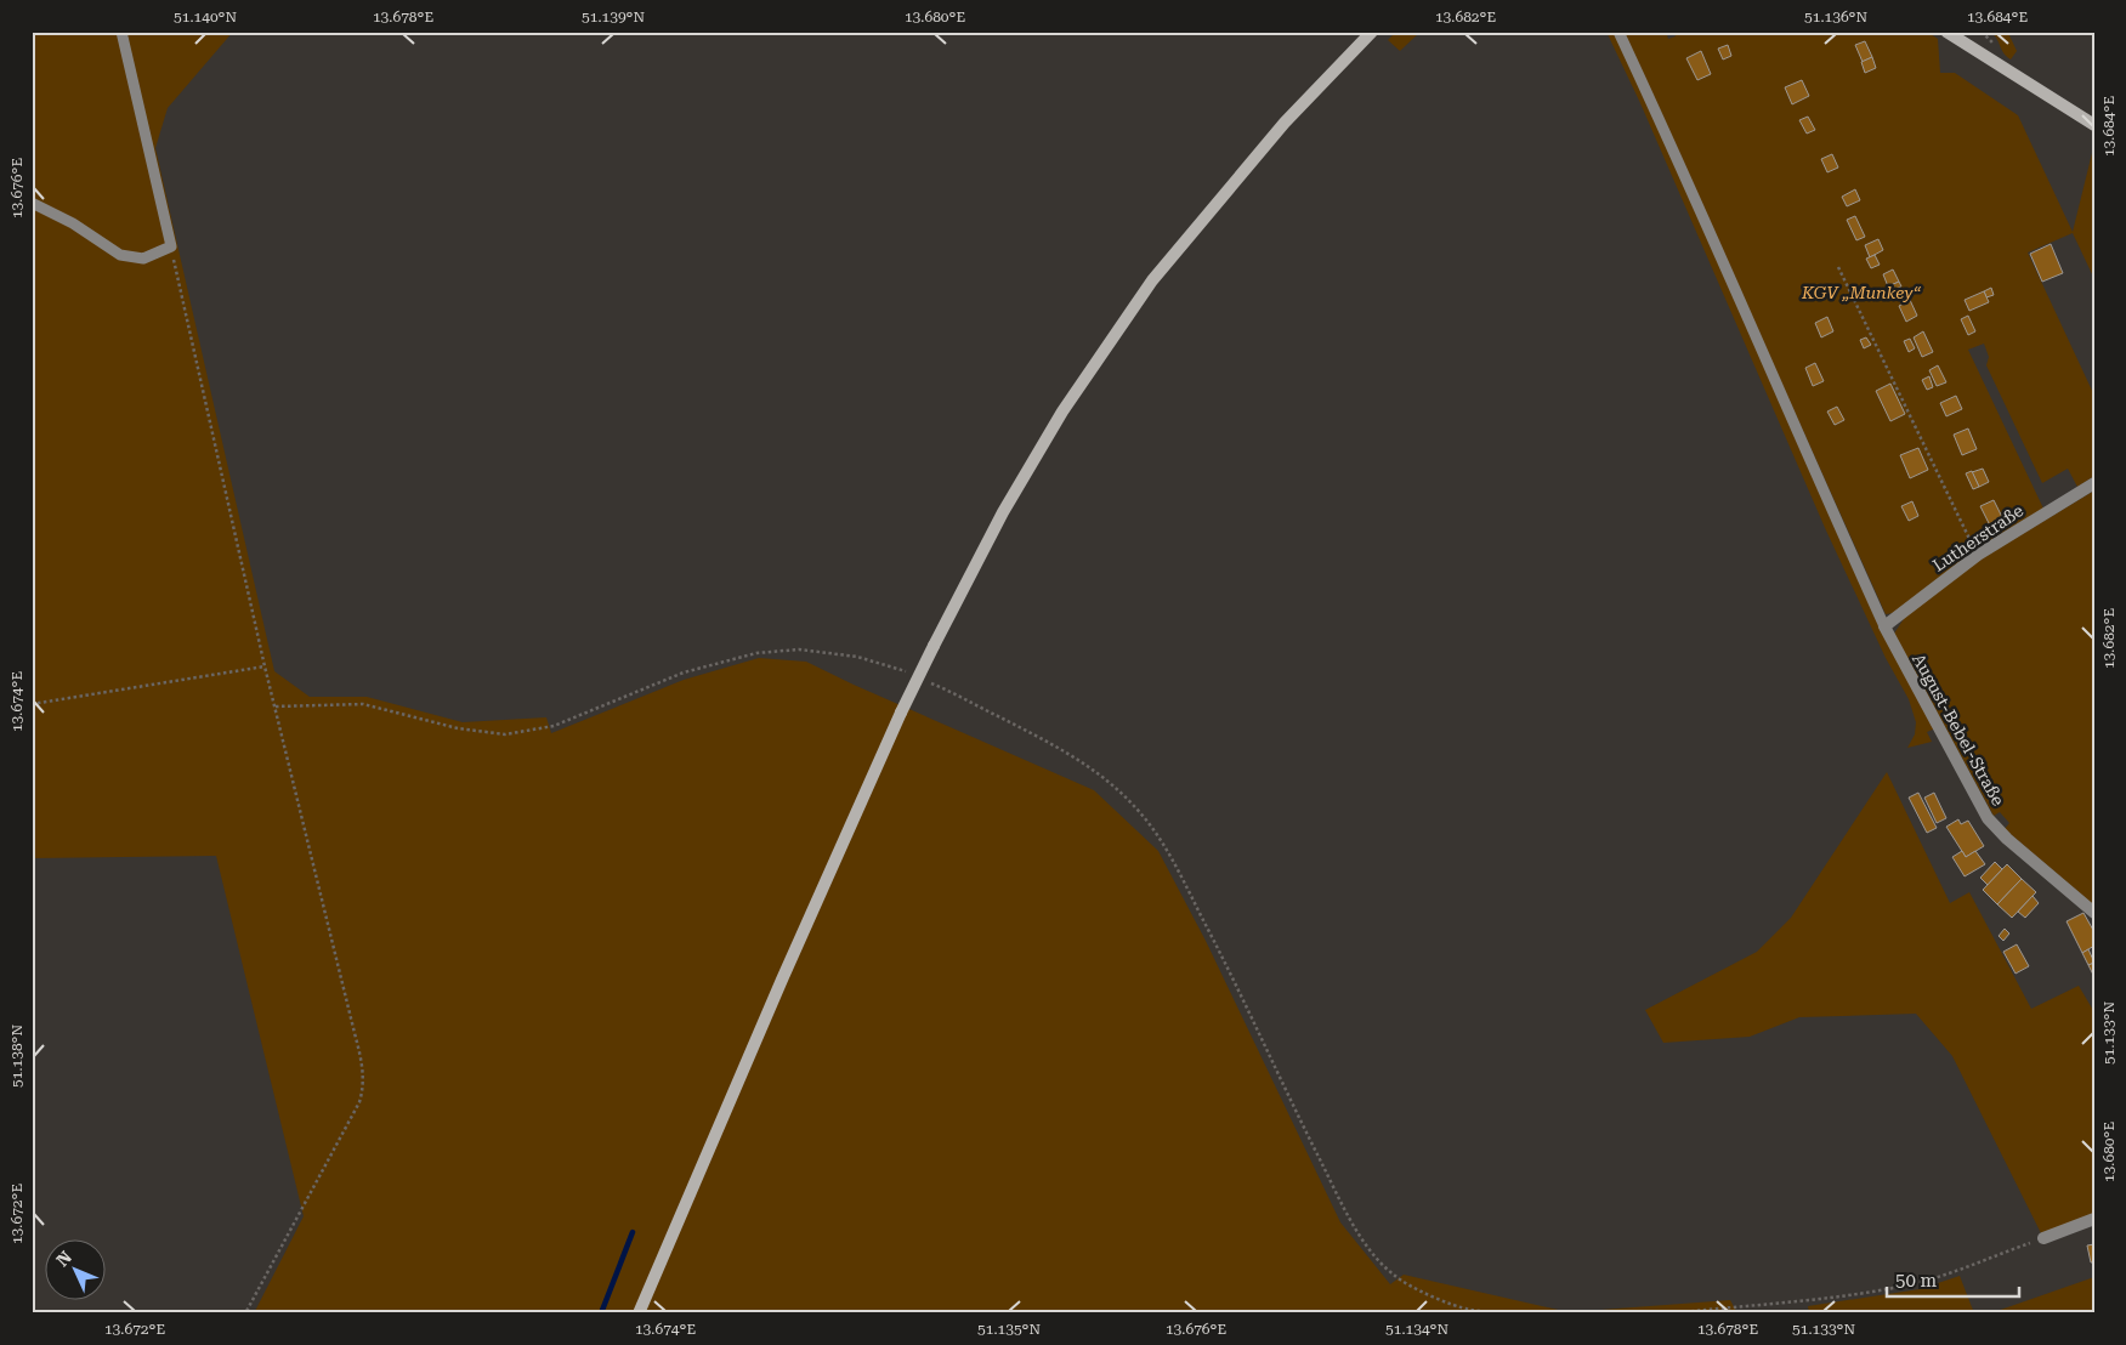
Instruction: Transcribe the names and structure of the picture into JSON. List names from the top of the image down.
{
  "streets": {
    "street": ["Lutherstraße", "August-Bebel-Straße"]
  },
  "crossings": [
    ["Lutherstraße", "August-Bebel-Straße"]
  ],
  "parks": ["KGV „Munkey“"],
  "scale_bar": "50 m",
  "north": "top left",
  "coordinates": [
    "51.140°N",
    "13.678°E",
    "51.139°N",
    "13.680°E",
    "13.682°E",
    "51.136°N",
    "13.684°E",
    "13.676°E",
    "13.674°E",
    "51.133°N",
    "51.138°N",
    "13.672°E",
    "51.135°N",
    "51.134°N"
  ]
}
